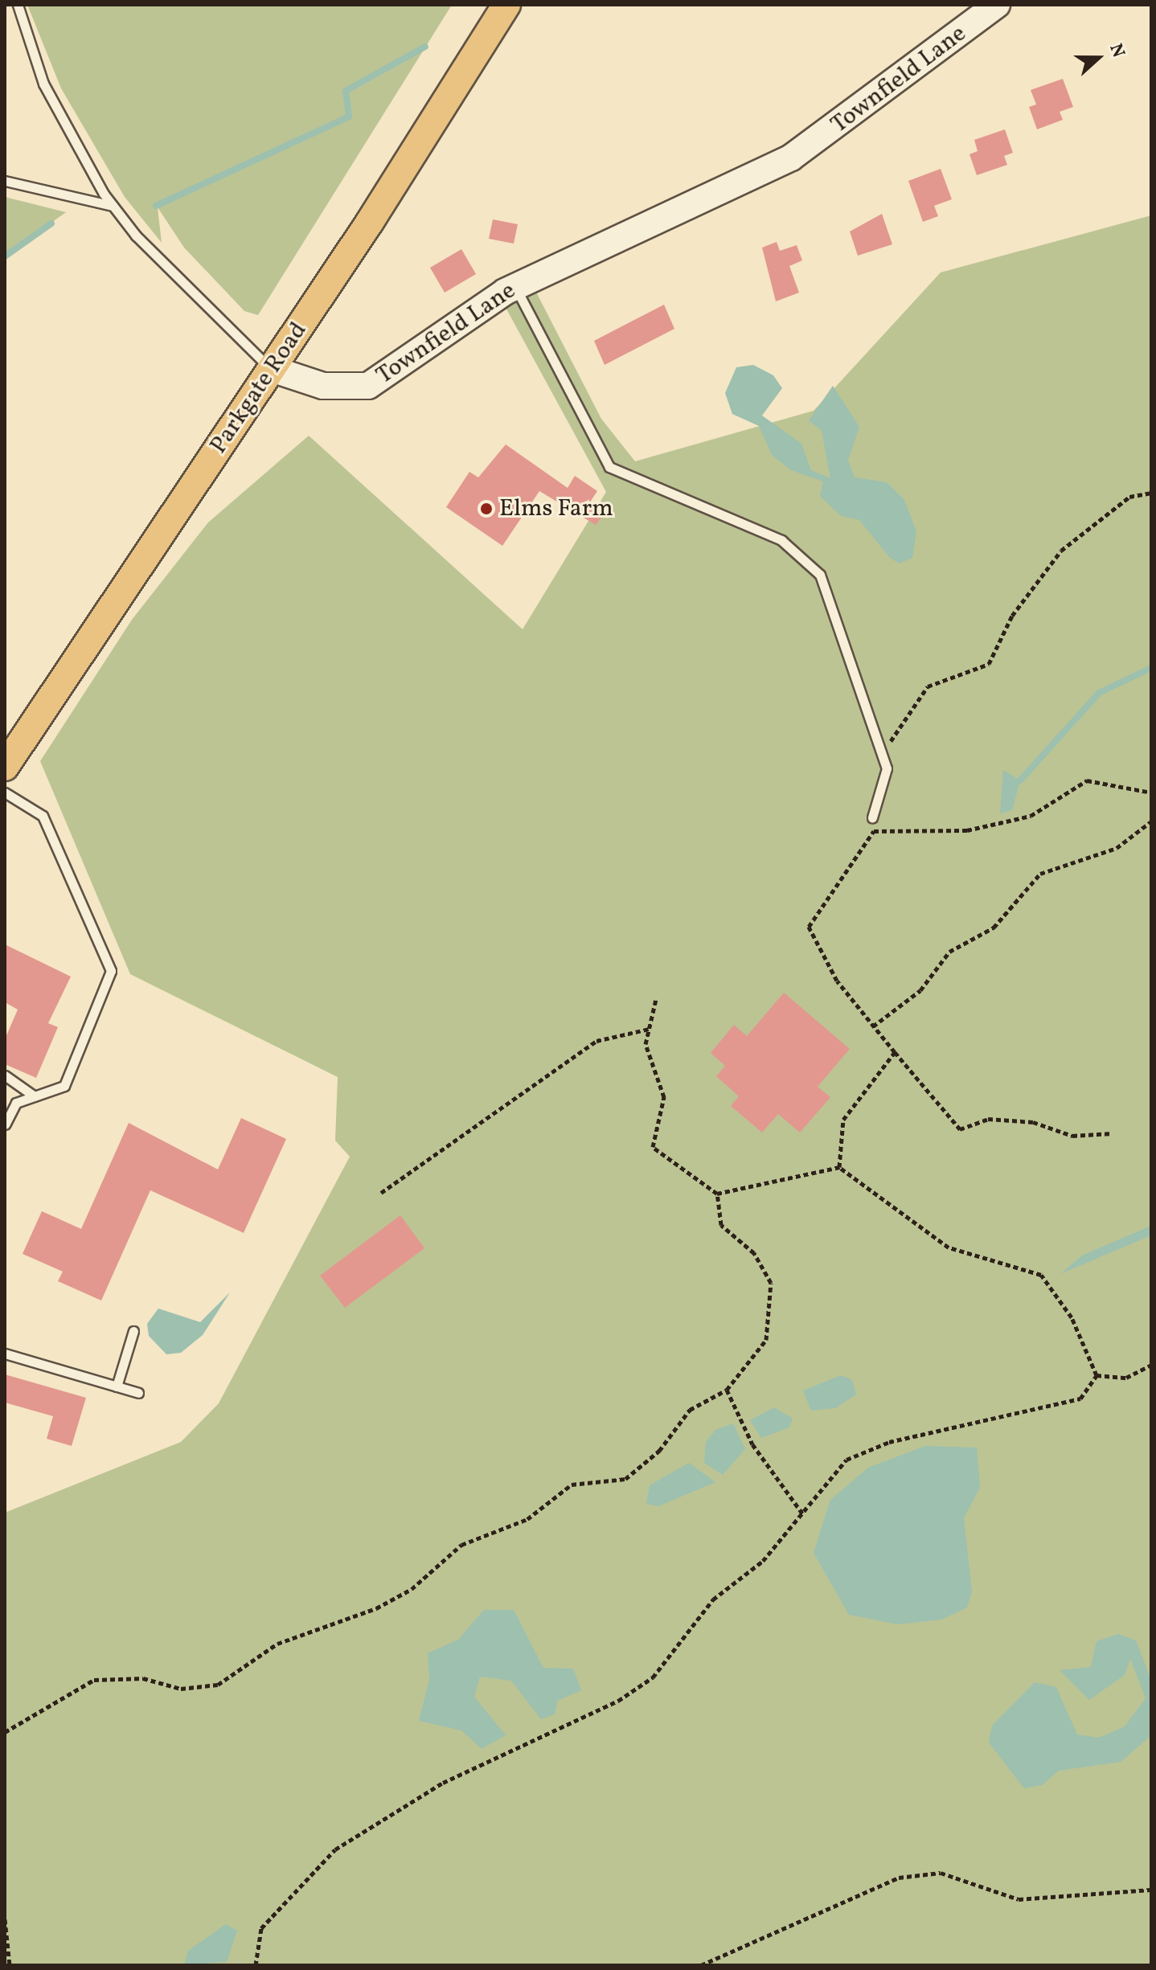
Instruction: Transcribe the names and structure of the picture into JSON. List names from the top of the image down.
{
  "streets": {
    "main road": ["Parkgate Road"],
    "street": ["Townfield Lane"]
  },
  "crossings": [
    ["Townfield Lane", "Parkgate Road"]
  ],
  "places": ["Elms Farm"],
  "north": "right"
}
